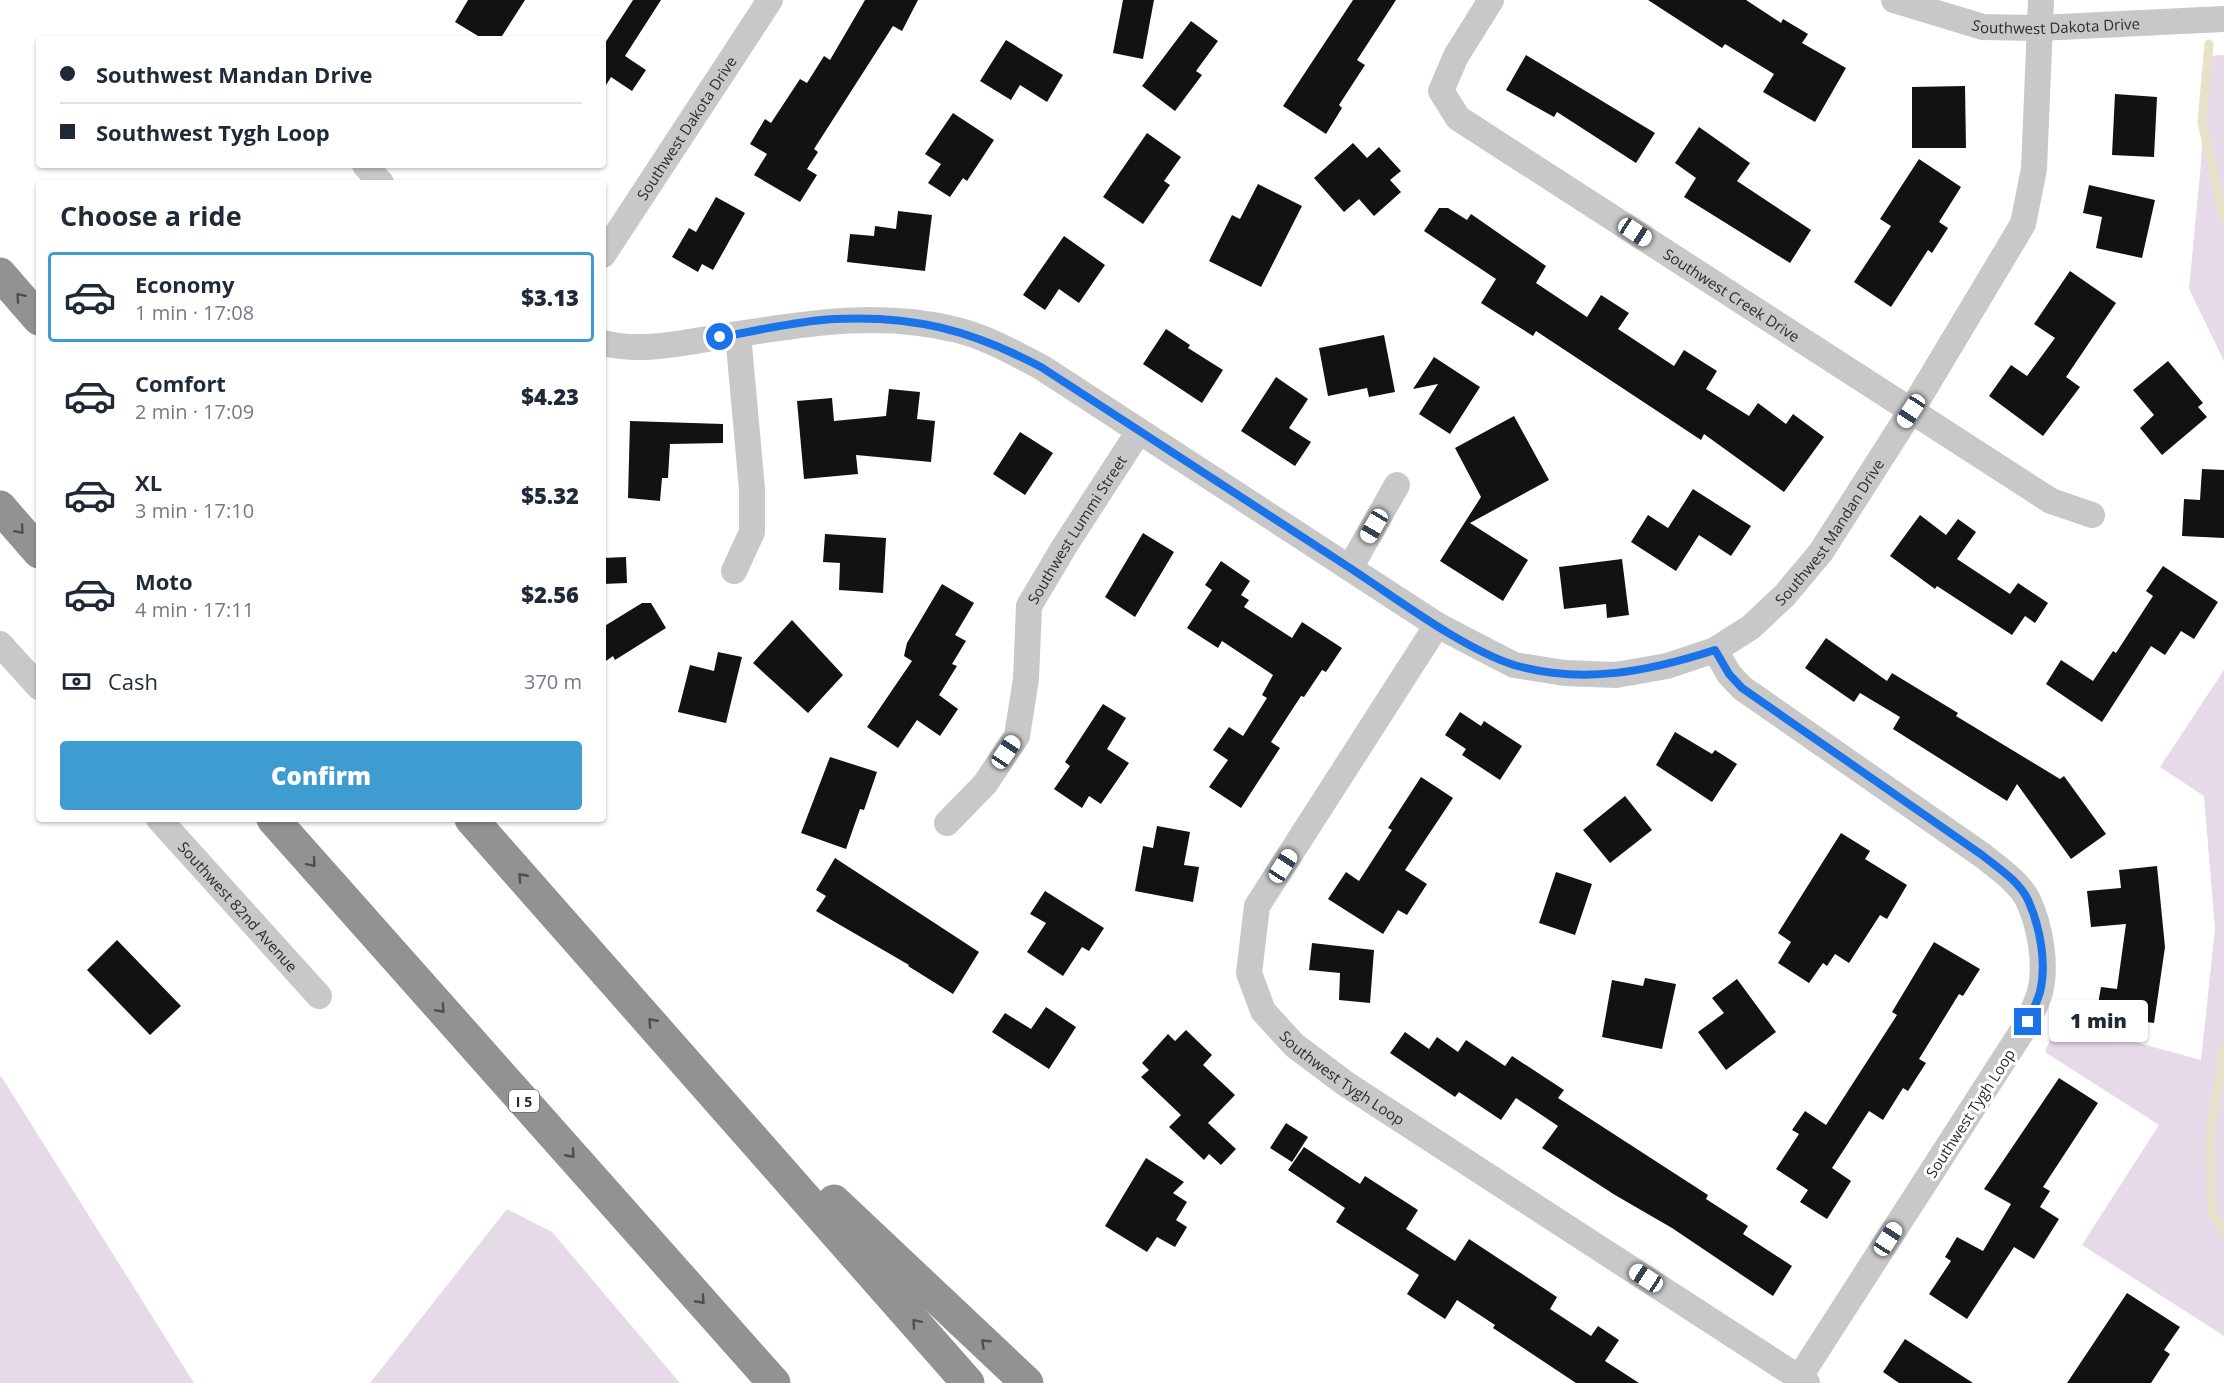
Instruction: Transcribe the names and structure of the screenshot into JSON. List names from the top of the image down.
{
  "streets": {
    "highway": ["I 5"],
    "street": [
      "Southwest Dakota Drive",
      "Southwest Creek Drive",
      "Southwest Lummi Street",
      "Southwest Mandan Drive",
      "Southwest 82nd Avenue",
      "Southwest Tygh Loop"
    ]
  },
  "crossings": [
    ["Southwest Dakota Drive", "Southwest Mandan Drive"],
    ["Southwest Creek Drive", "Southwest Mandan Drive"],
    ["Southwest Lummi Street", "Southwest Mandan Drive"],
    ["Southwest Mandan Drive", "Southwest Tygh Loop"]
  ],
  "page": {
    "banner": ["Southwest Mandan Drive", "Southwest Tygh Loop"],
    "heading": "Choose a ride",
    "list": [
      {
        "name": "Economy",
        "note": "1 min · 17:08",
        "value": "$3.13"
      },
      {
        "name": "Comfort",
        "note": "2 min · 17:09",
        "value": "$4.23"
      },
      {
        "name": "XL",
        "note": "3 min · 17:10",
        "value": "$5.32"
      },
      {
        "name": "Moto",
        "note": "4 min · 17:11",
        "value": "$2.56"
      }
    ],
    "pay": ["Cash", "370 m"],
    "buttons": "Confirm",
    "bubble": "1 min"
  }
}
